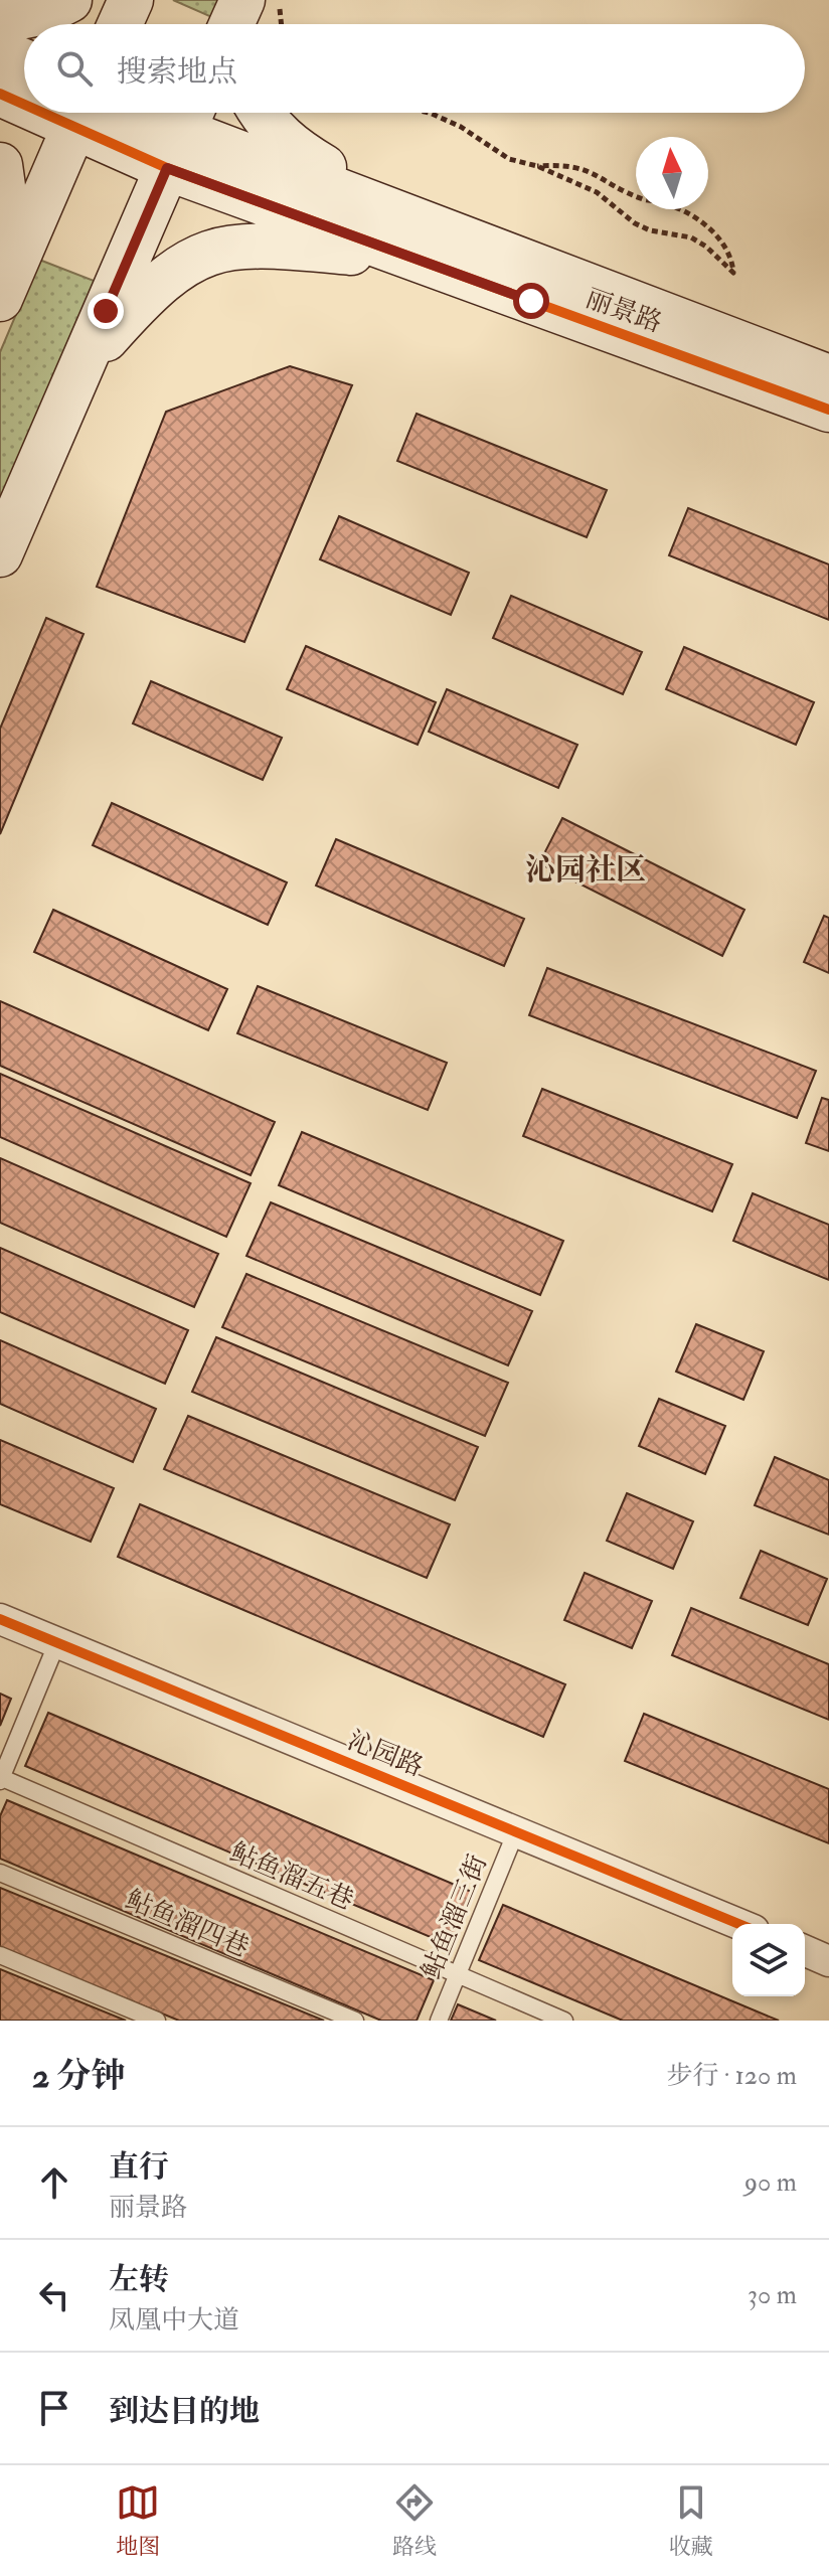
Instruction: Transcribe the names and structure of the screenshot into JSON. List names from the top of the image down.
{
  "streets": {
    "street": ["丽景路", "沁园路"],
    "lane": ["鲇鱼溜五巷", "鲇鱼溜三街", "鲇鱼溜四巷"]
  },
  "crossings": [
    ["沁园路", "鲇鱼溜三街"],
    ["鲇鱼溜五巷", "鲇鱼溜三街"]
  ],
  "districts": ["沁园社区"],
  "north": "top",
  "page": {
    "search": "搜索地点",
    "heading": ["2 分钟", "步行 · 120 m"],
    "list": [
      ["直行", "丽景路", "90 m"],
      ["左转", "凤凰中大道", "30 m"],
      "到达目的地"
    ],
    "nav": ["地图", "路线", "收藏"]
  }
}
